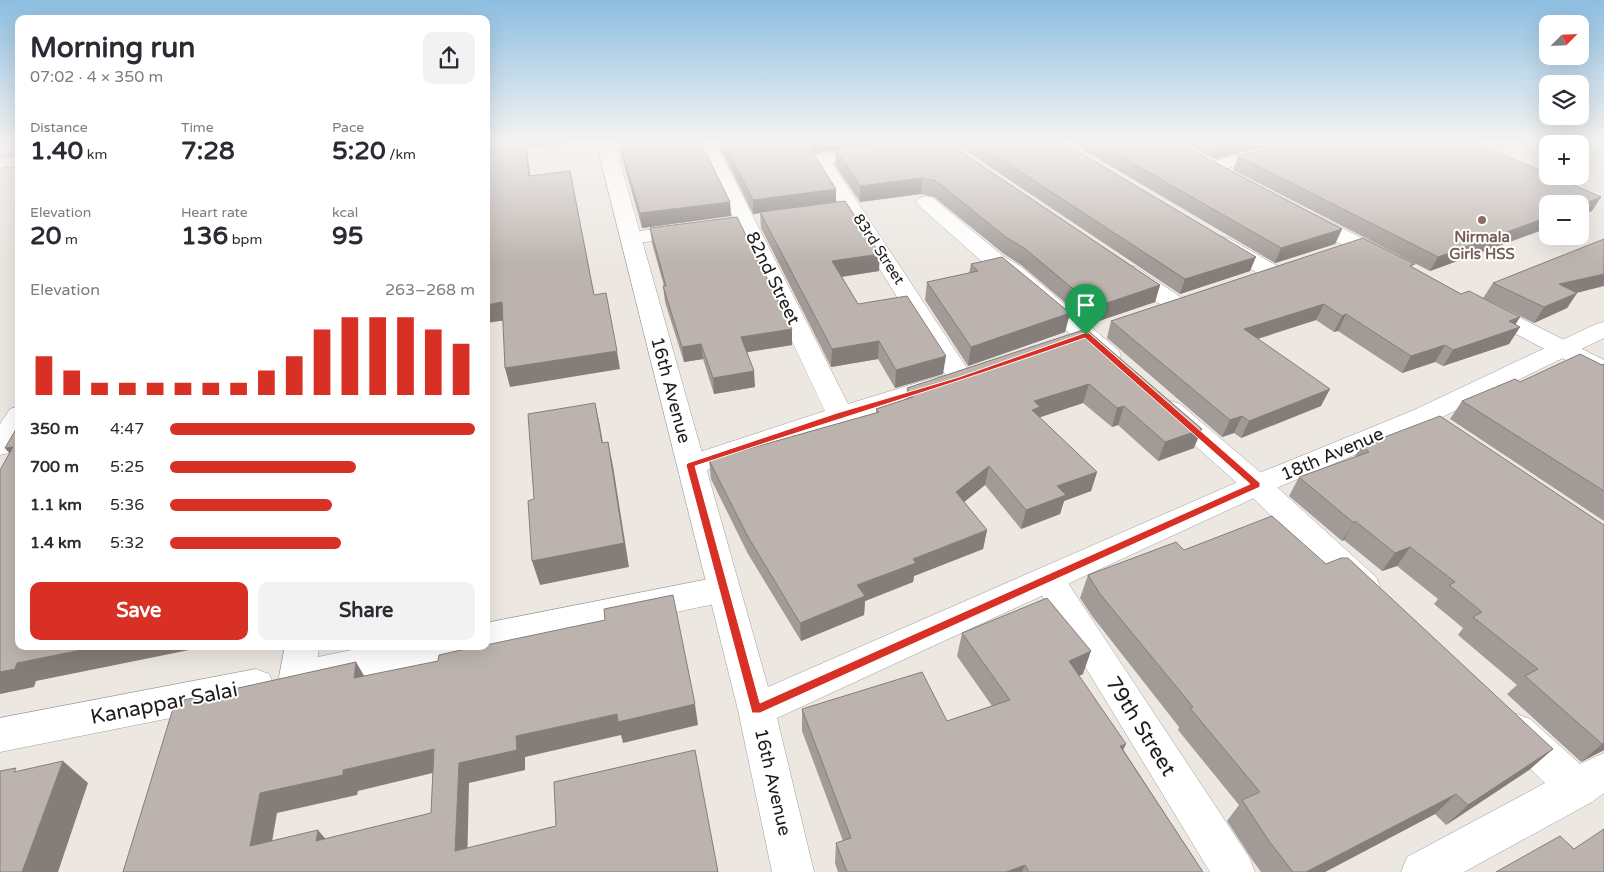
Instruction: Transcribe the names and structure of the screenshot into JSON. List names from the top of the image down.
{
  "streets": {
    "street": [
      "83rd Street",
      "82nd Street",
      "16th Avenue",
      "18th Avenue",
      "Kanappar Salai",
      "79th Street"
    ]
  },
  "crossings": [
    ["83rd Street", "82nd Street"],
    ["16th Avenue", "18th Avenue"],
    ["18th Avenue", "79th Street"]
  ],
  "places": ["Nirmala Girls HSS"],
  "north": "top right",
  "page": {
    "map_buttons": ["+", "−"],
    "heading": ["Morning run", "07:02 · 4 × 350 m"],
    "stats": [
      ["Distance", "1.40 km"],
      ["Time", "7:28"],
      ["Pace", "5:20 /km"],
      ["Elevation", "20 m"],
      ["Heart rate", "136 bpm"],
      ["kcal", "95"]
    ],
    "chart": ["Elevation", "263–268 m"],
    "list": [
      {
        "name": "350 m",
        "note": "4:47"
      },
      {
        "name": "700 m",
        "note": "5:25"
      },
      {
        "name": "1.1 km",
        "note": "5:36"
      },
      {
        "name": "1.4 km",
        "note": "5:32"
      }
    ],
    "buttons": ["Save", "Share"]
  }
}
